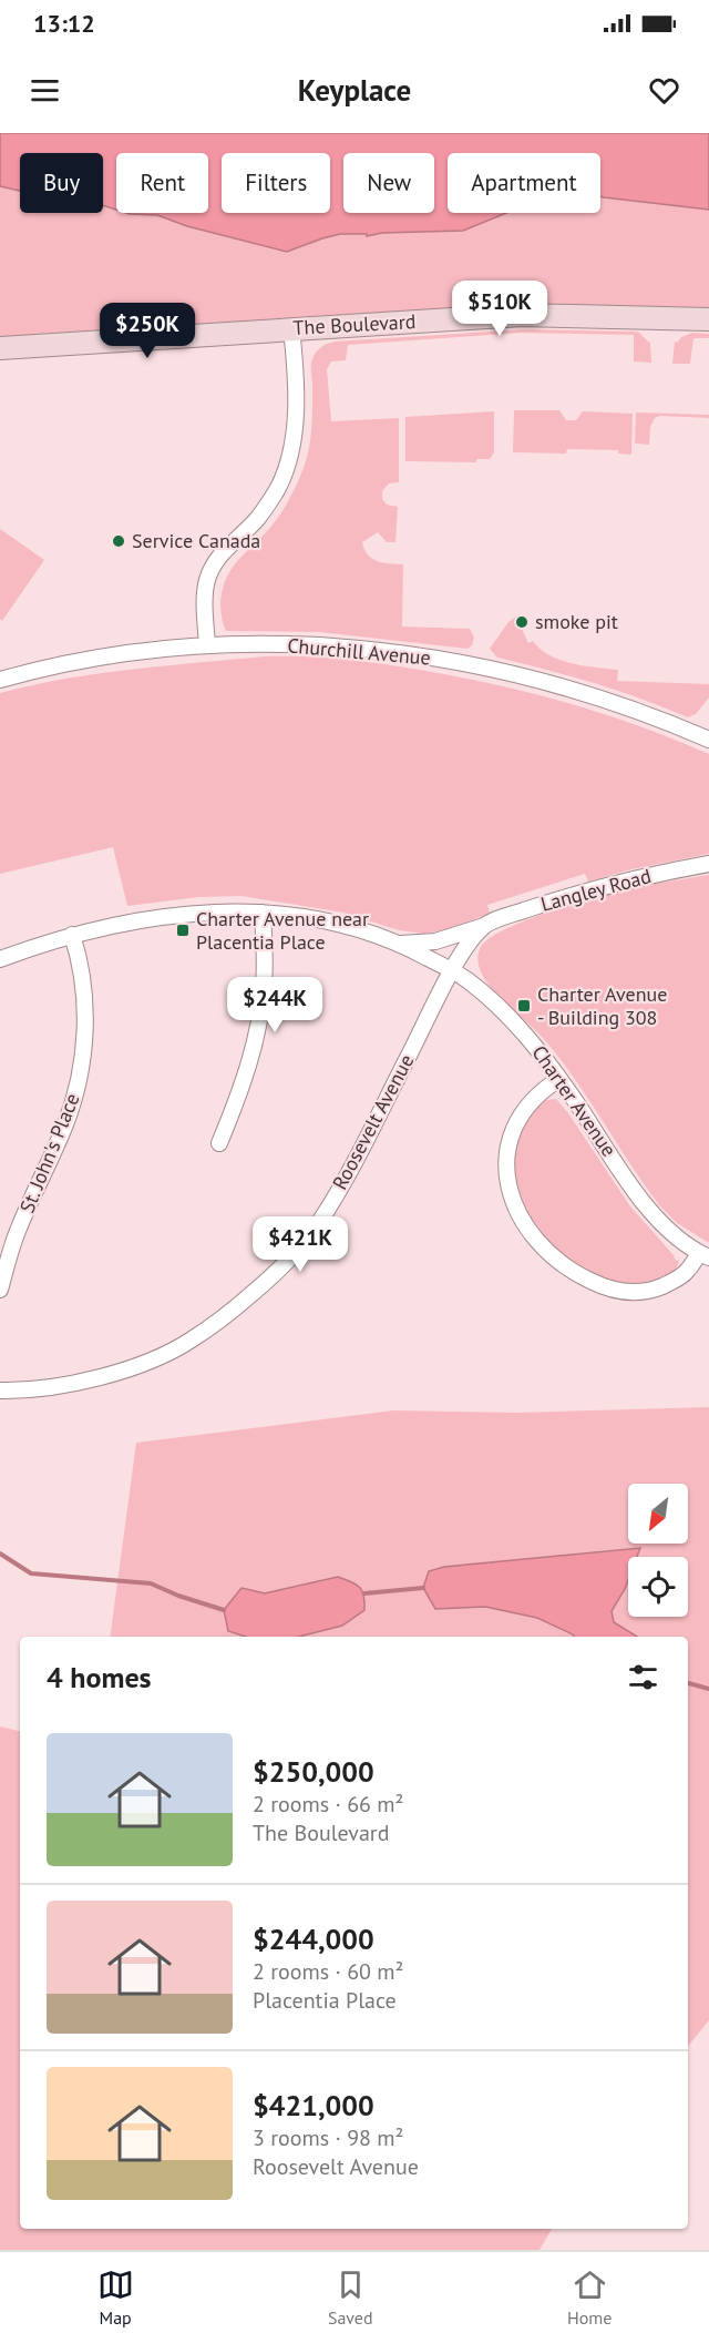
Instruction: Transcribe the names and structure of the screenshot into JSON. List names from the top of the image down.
{
  "streets": {
    "street": [
      "The Boulevard",
      "Churchill Avenue",
      "Langley Road",
      "Charter Avenue",
      "Roosevelt Avenue",
      "St. John's Place"
    ]
  },
  "crossings": [
    ["Langley Road", "Charter Avenue"],
    ["Charter Avenue", "Roosevelt Avenue"],
    ["Charter Avenue", "St. John's Place"]
  ],
  "places": {
    "other": ["Service Canada", "smoke pit"],
    "transit": ["Charter Avenue near Placentia Place", "Charter Avenue - Building 308"]
  },
  "north": "bottom left",
  "page": {
    "status": "13:12",
    "header": "Keyplace",
    "chip": [
      "Buy",
      "Rent",
      "Filters",
      "New",
      "Apartment"
    ],
    "price": [
      "$510K",
      "$250K",
      "$244K",
      "$421K"
    ],
    "heading": "4 homes",
    "list": [
      {
        "name": "$250,000",
        "note": "2 rooms · 66 m² · The Boulevard"
      },
      {
        "name": "$244,000",
        "note": "2 rooms · 60 m² · Placentia Place"
      },
      {
        "name": "$421,000",
        "note": "3 rooms · 98 m² · Roosevelt Avenue"
      }
    ],
    "tabs": ["Map", "Saved", "Home"]
  }
}
